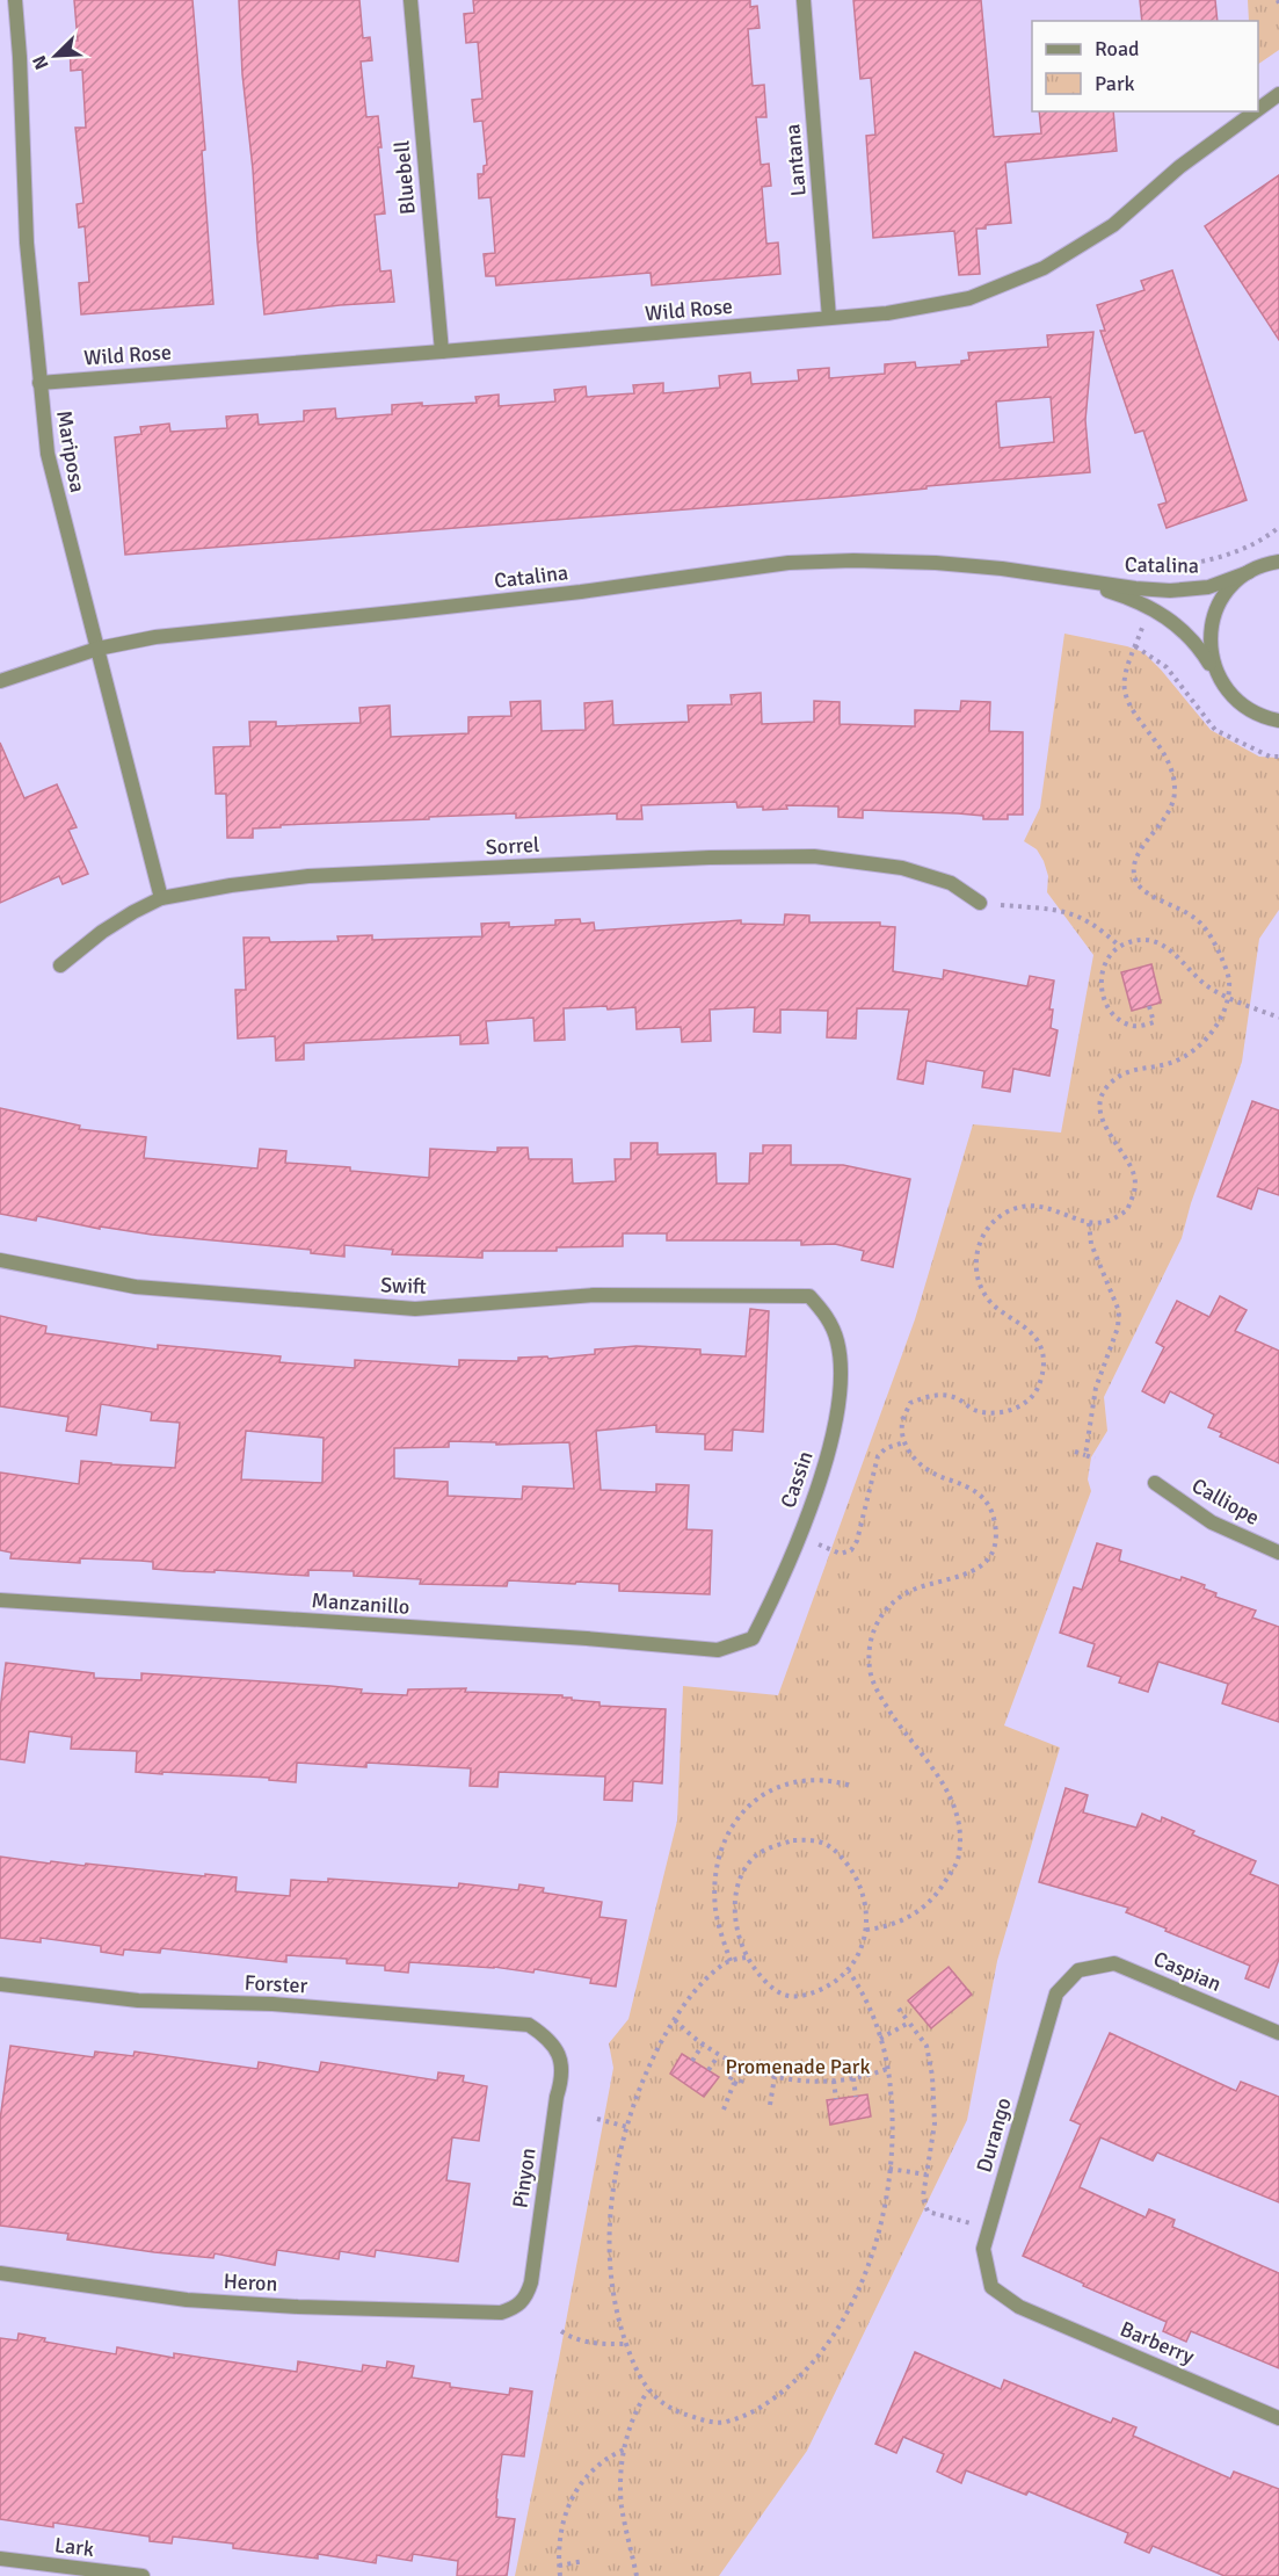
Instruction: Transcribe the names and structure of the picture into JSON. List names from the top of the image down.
{
  "streets": {
    "street": [
      "Lantana",
      "Bluebell",
      "Wild Rose",
      "Mariposa",
      "Catalina",
      "Sorrel",
      "Swift",
      "Cassin",
      "Calliope",
      "Manzanillo",
      "Caspian",
      "Forster",
      "Durango",
      "Pinyon",
      "Heron",
      "Barberry",
      "Lark"
    ]
  },
  "crossings": [
    ["Lantana", "Wild Rose"],
    ["Bluebell", "Wild Rose"],
    ["Wild Rose", "Mariposa"],
    ["Mariposa", "Catalina"],
    ["Mariposa", "Sorrel"],
    ["Swift", "Cassin"],
    ["Cassin", "Manzanillo"],
    ["Caspian", "Durango"],
    ["Forster", "Pinyon"],
    ["Durango", "Barberry"],
    ["Pinyon", "Heron"]
  ],
  "parks": ["Promenade Park"],
  "legend": ["Road", "Park"],
  "north": "bottom left"
}
